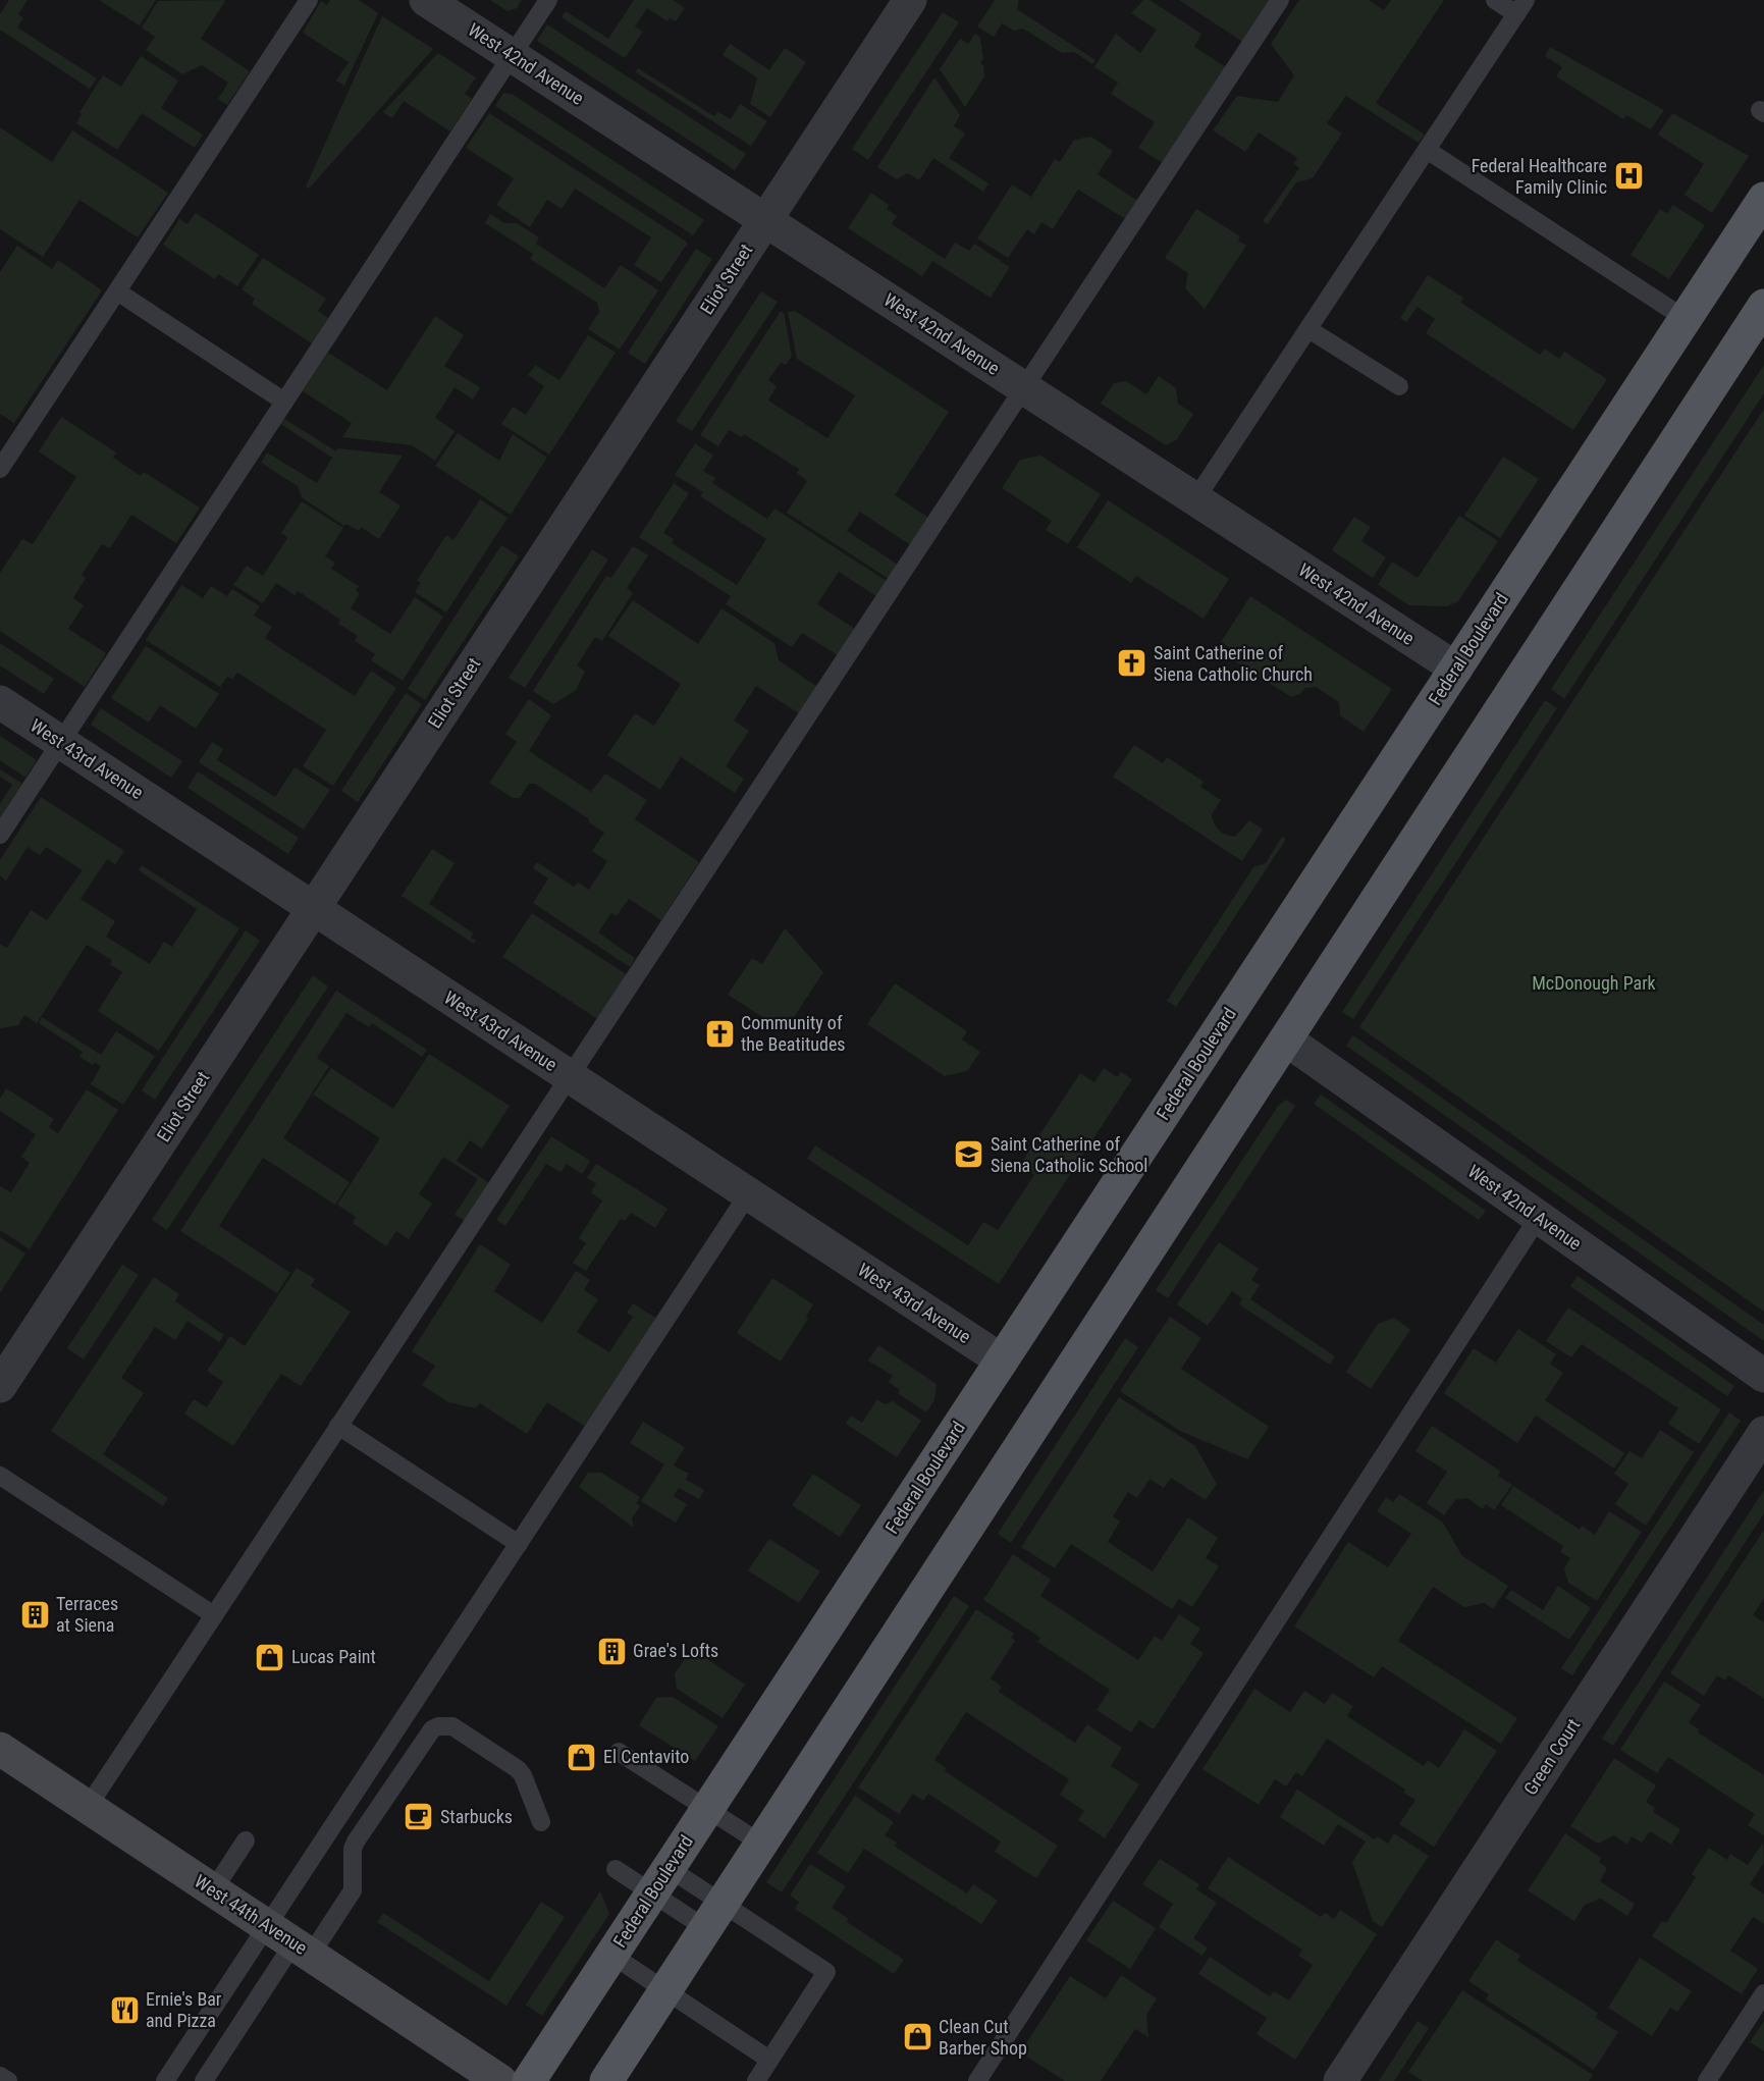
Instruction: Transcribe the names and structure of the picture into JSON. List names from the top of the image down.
{
  "streets": {
    "main road": ["Federal Boulevard"],
    "street": [
      "West 42nd Avenue",
      "Eliot Street",
      "West 43rd Avenue",
      "Green Court",
      "West 44th Avenue"
    ]
  },
  "crossings": [
    ["West 42nd Avenue", "Eliot Street"],
    ["West 42nd Avenue", "Federal Boulevard"],
    ["Eliot Street", "West 43rd Avenue"],
    ["Federal Boulevard", "West 43rd Avenue"]
  ],
  "parks": ["McDonough Park"],
  "places": {
    "hospital": ["Federal Healthcare Family Clinic"],
    "church": ["Saint Catherine of Siena Catholic Church", "Community of the Beatitudes"],
    "school or university": ["Saint Catherine of Siena Catholic School"],
    "building": ["Terraces at Siena", "Grae's Lofts"],
    "shop": ["Lucas Paint", "El Centavito", "Clean Cut Barber Shop"],
    "cafe": ["Starbucks"],
    "restaurant": ["Ernie's Bar and Pizza"]
  }
}
